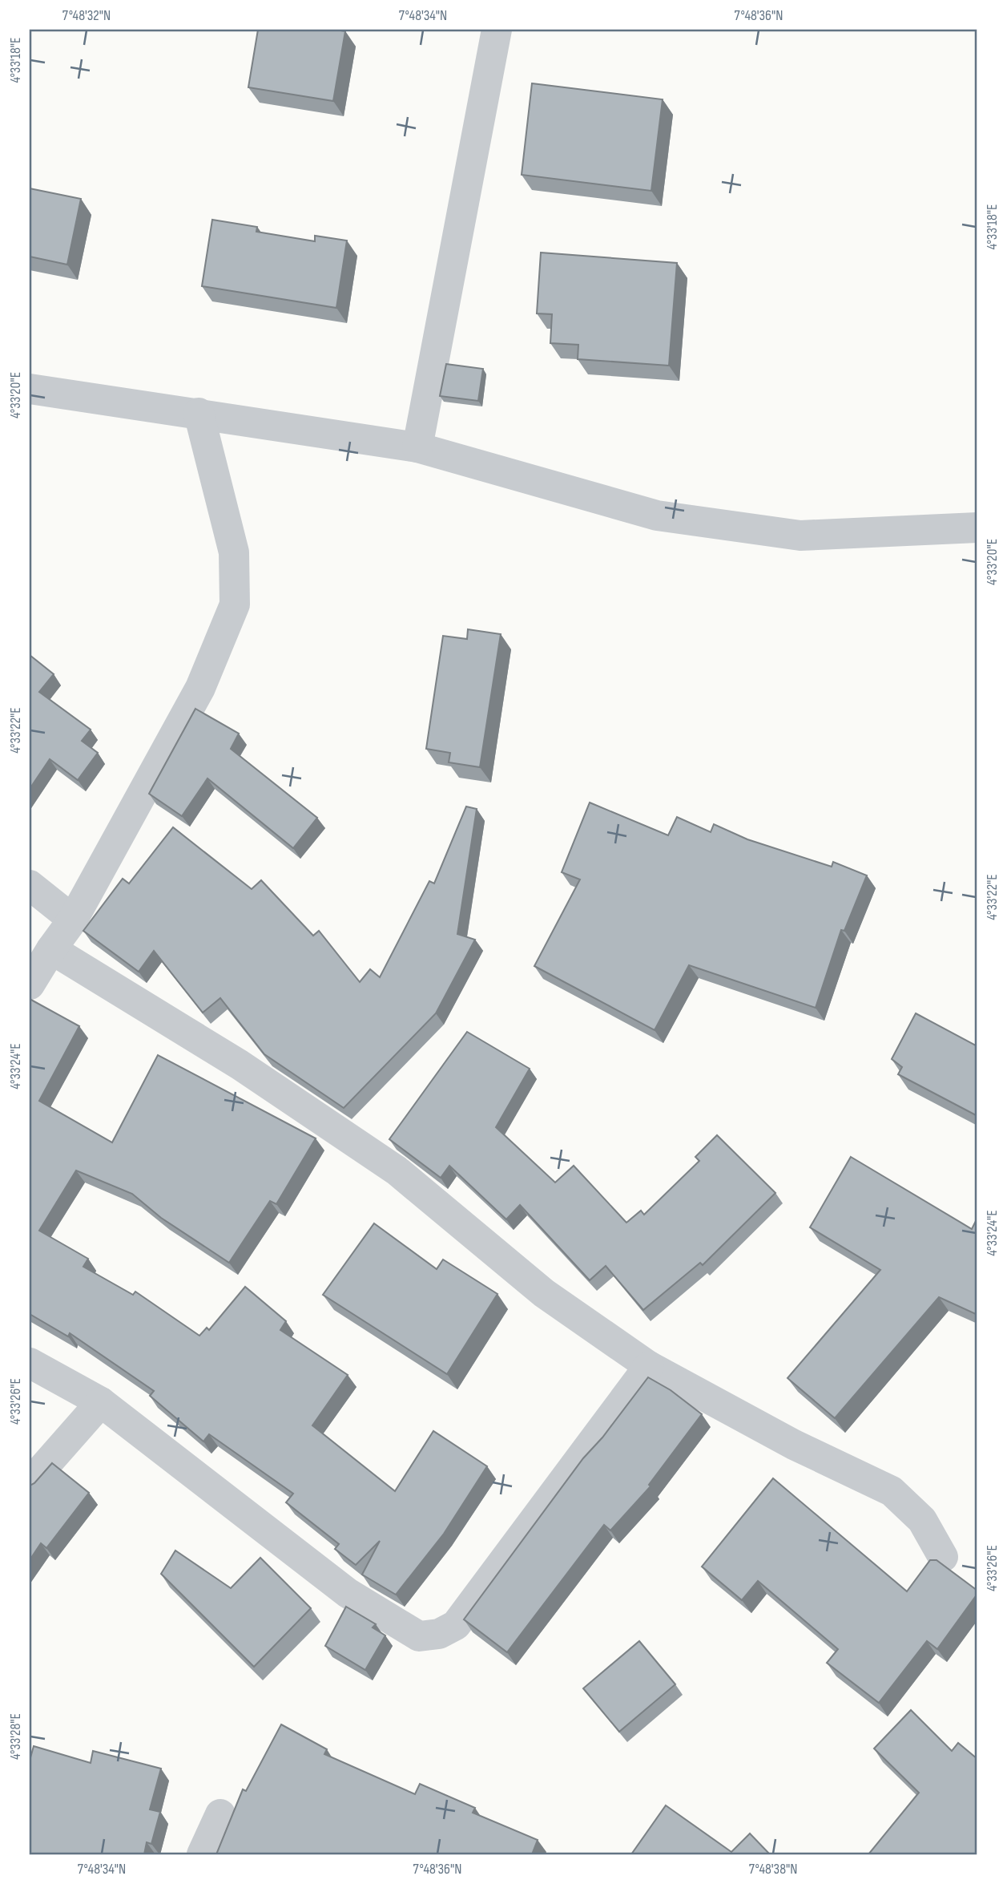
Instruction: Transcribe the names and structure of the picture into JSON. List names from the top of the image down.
{
  "coordinates": [
    "7°48'32\"N",
    "7°48'34\"N",
    "7°48'36\"N",
    "4°33'18\"E",
    "4°33'20\"E",
    "4°33'22\"E",
    "4°33'24\"E",
    "4°33'26\"E",
    "4°33'28\"E",
    "7°48'38\"N"
  ]
}
